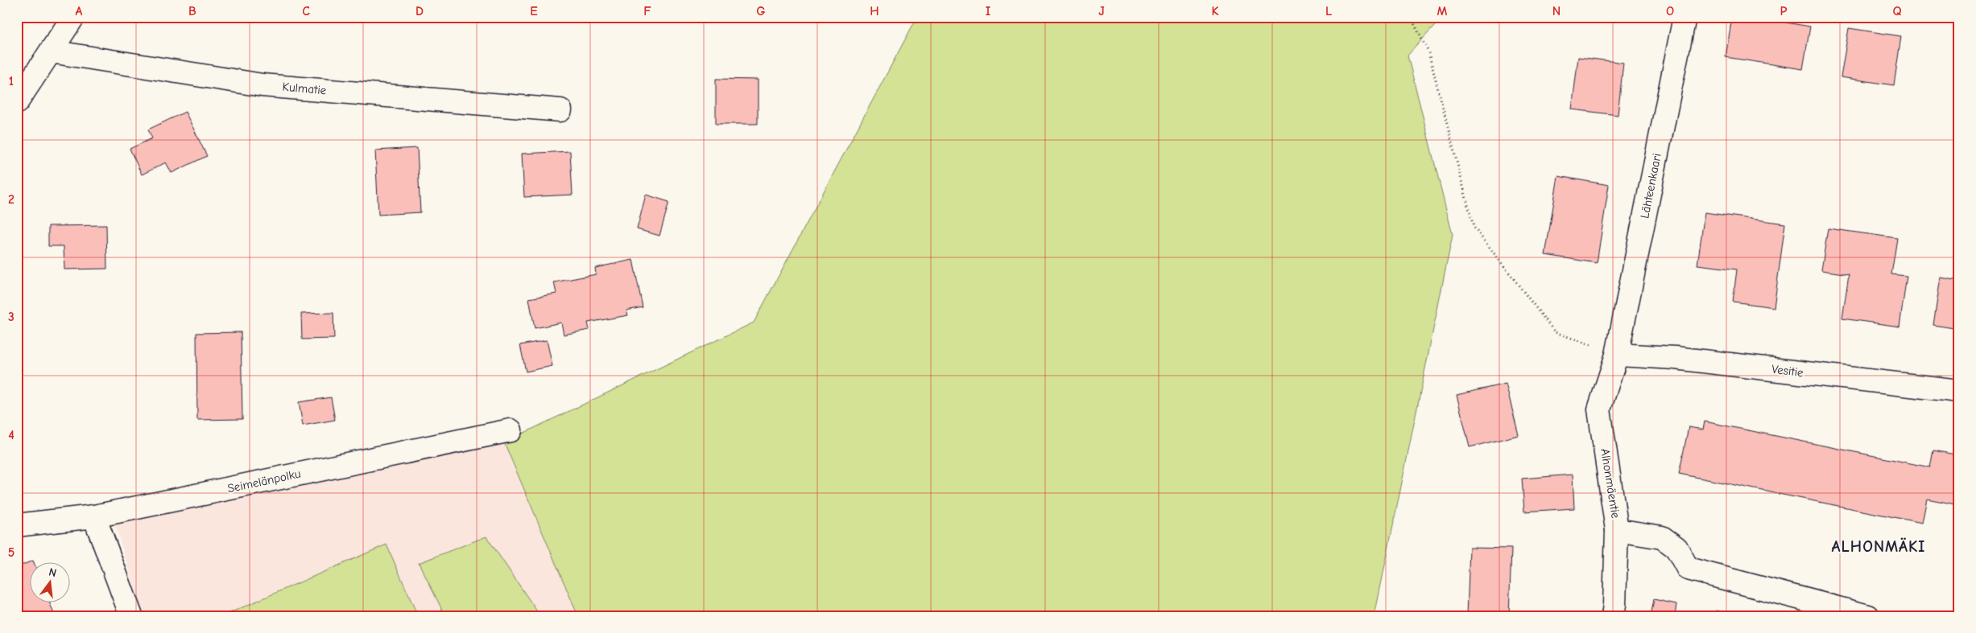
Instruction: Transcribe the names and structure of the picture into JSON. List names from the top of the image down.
{
  "streets": {
    "street": [
      "Kulmatie",
      "Lähteenkaari",
      "Vesitie",
      "Seimelänpolku",
      "Alhonmäentie"
    ]
  },
  "crossings": [
    ["Lähteenkaari", "Vesitie"],
    ["Lähteenkaari", "Alhonmäentie"],
    ["Vesitie", "Alhonmäentie"]
  ],
  "districts": ["ALHONMÄKI"],
  "north": "top",
  "grid": {
    "columns": [
      "A",
      "B",
      "C",
      "D",
      "E",
      "F",
      "G",
      "H",
      "I",
      "J",
      "K",
      "L",
      "M",
      "N",
      "O",
      "P",
      "Q"
    ],
    "rows": [
      "1",
      "2",
      "3",
      "4",
      "5"
    ]
  }
}
